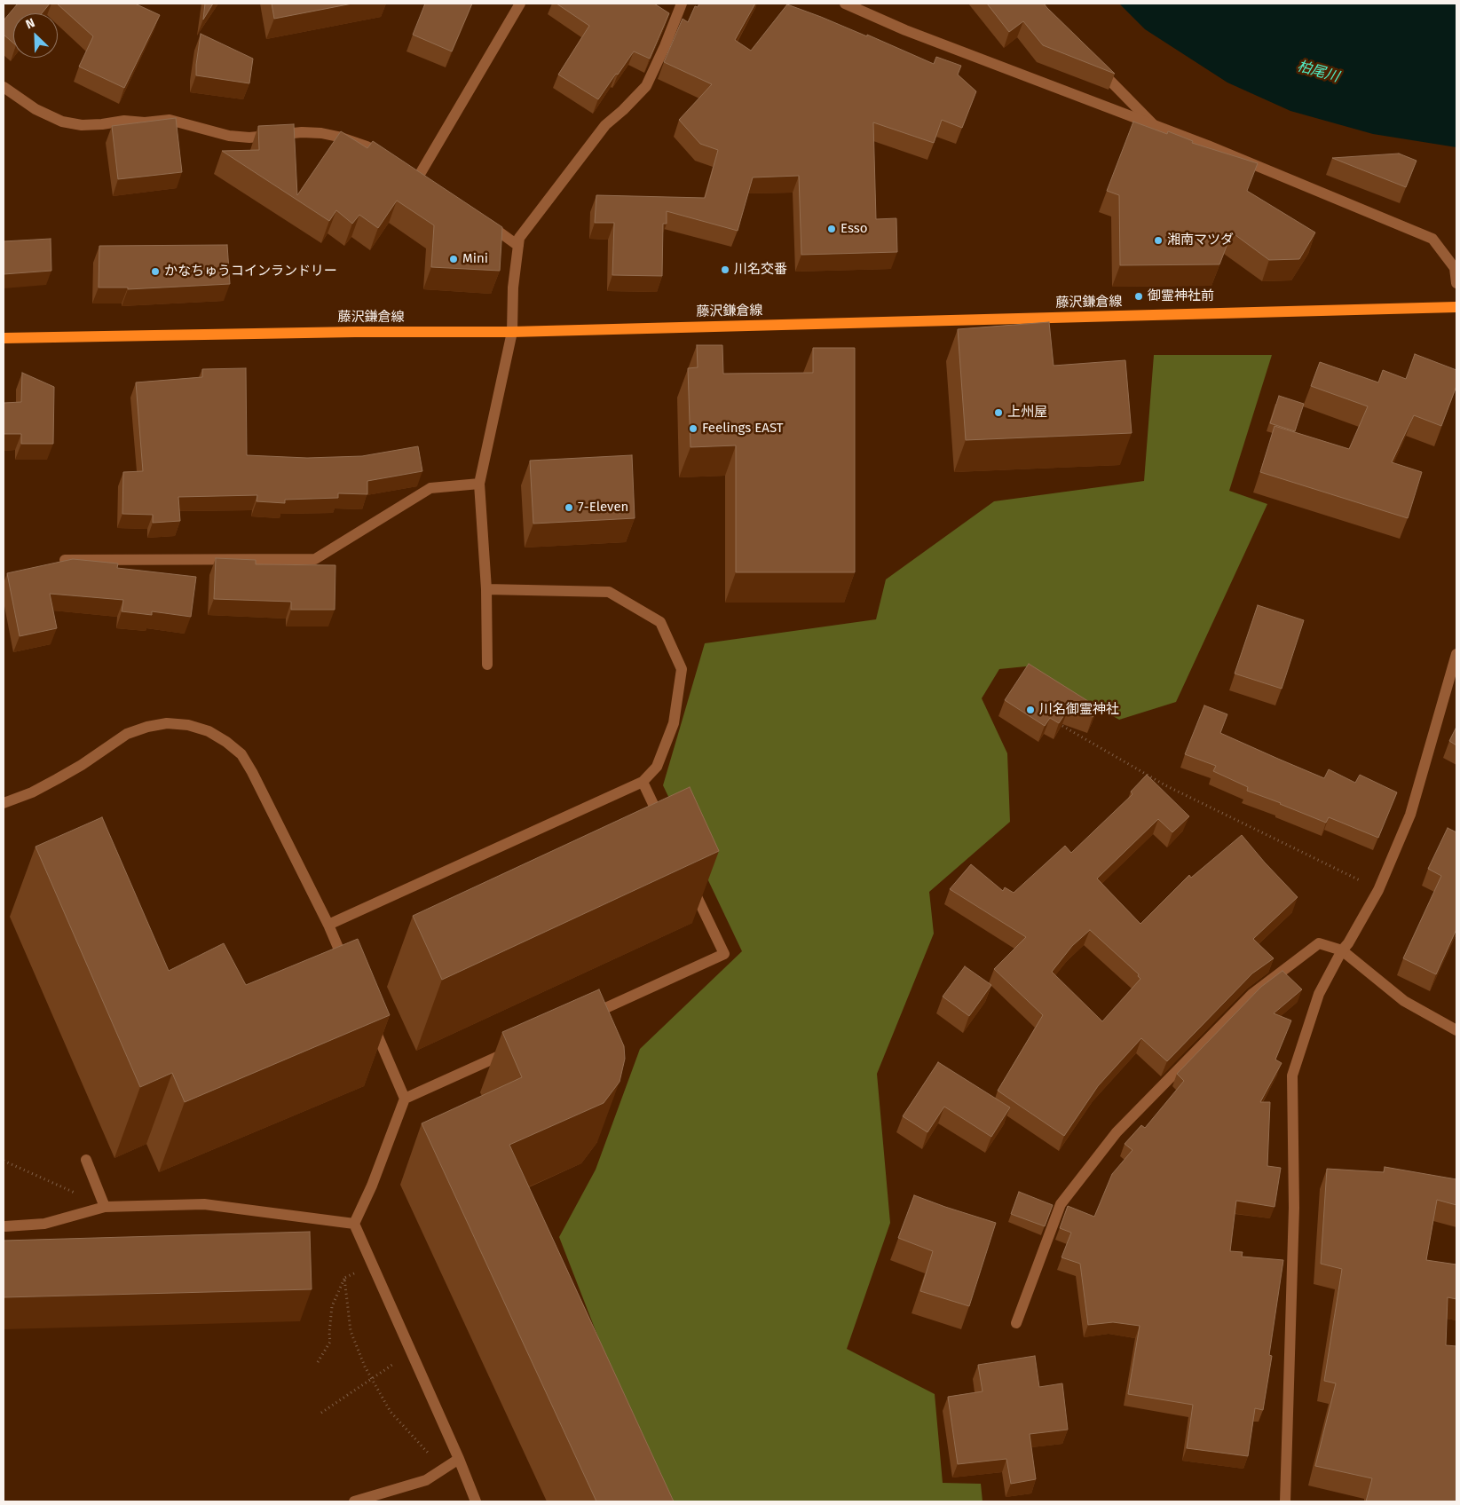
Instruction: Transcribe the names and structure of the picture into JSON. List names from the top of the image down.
{
  "streets": {
    "main road": ["藤沢鎌倉線"]
  },
  "water": ["柏尾川"],
  "places": [
    "Esso",
    "湘南マツダ",
    "Mini",
    "川名交番",
    "かなちゅうコインランドリー",
    "御霊神社前",
    "上州屋",
    "Feelings EAST",
    "7-Eleven",
    "川名御霊神社"
  ],
  "north": "top left"
}
